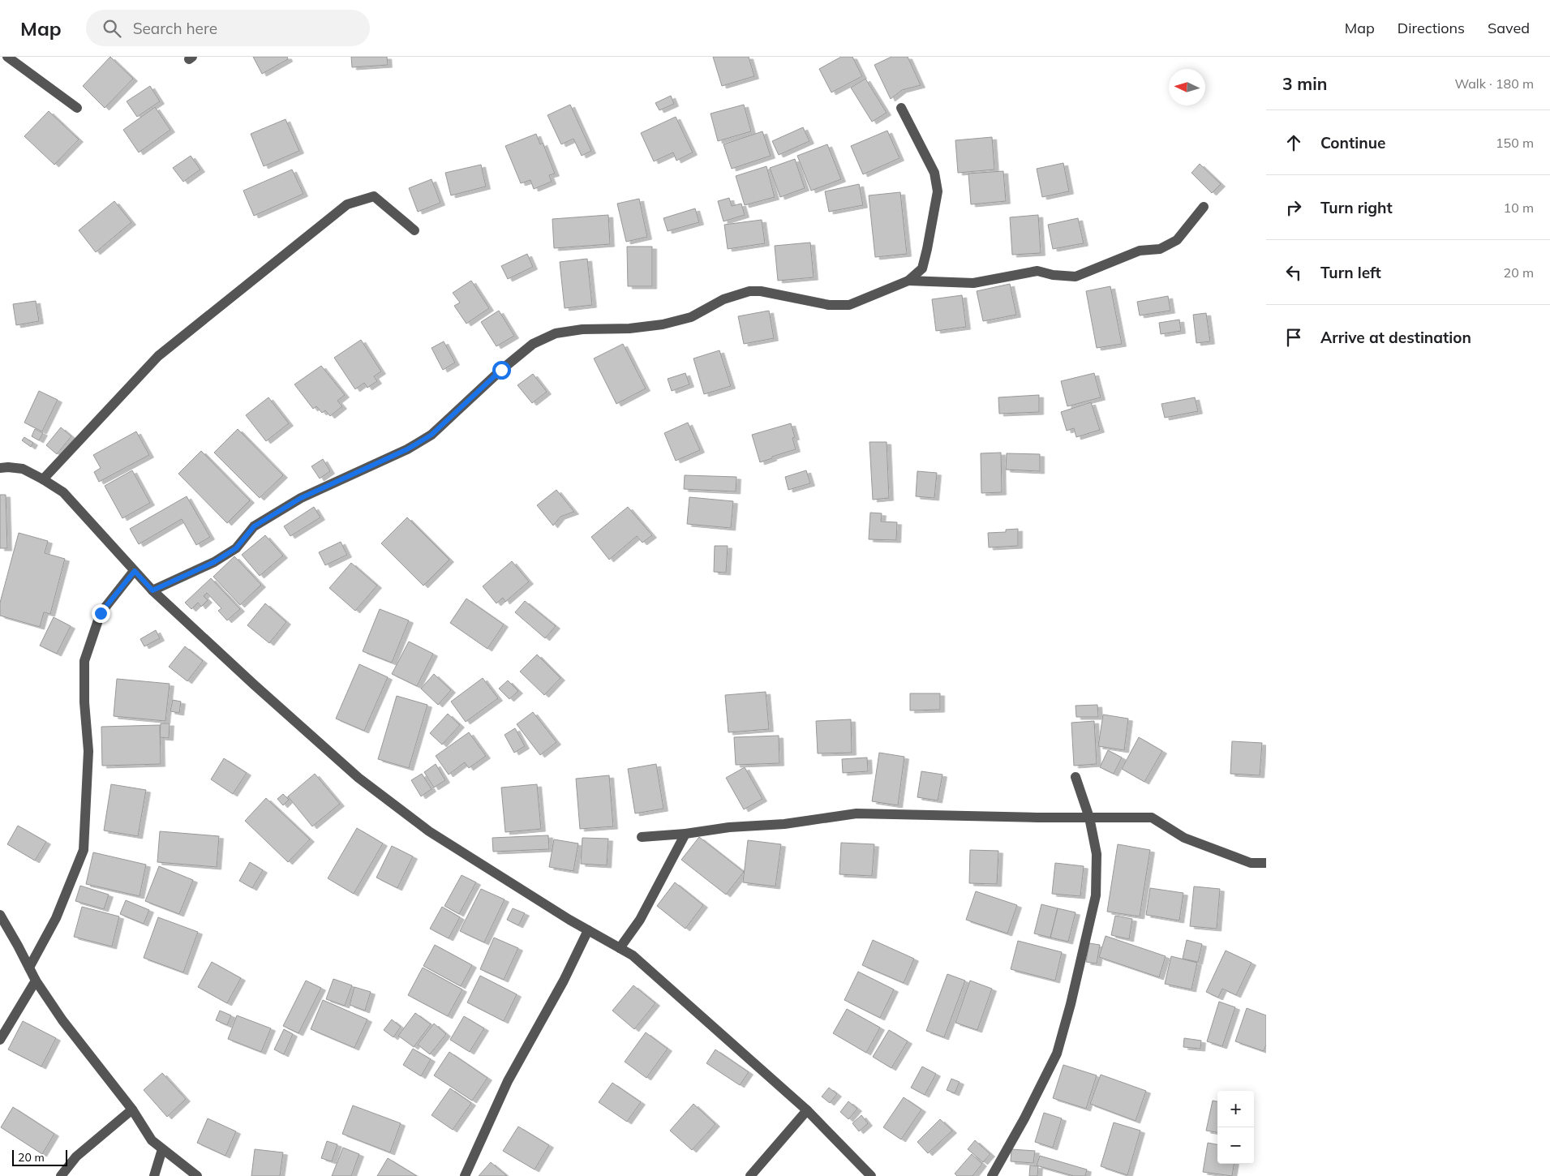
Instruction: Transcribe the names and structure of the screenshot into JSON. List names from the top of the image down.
{
  "scale_bar": "20 m",
  "north": "left",
  "page": {
    "header": "Map",
    "search": "Search here",
    "nav": ["Map", "Directions", "Saved"],
    "heading": ["3 min", "Walk · 180 m"],
    "list": [
      ["Continue", "150 m"],
      ["Turn right", "10 m"],
      ["Turn left", "20 m"],
      "Arrive at destination"
    ],
    "map_buttons": ["+", "−"],
    "scale": "20 m"
  }
}
